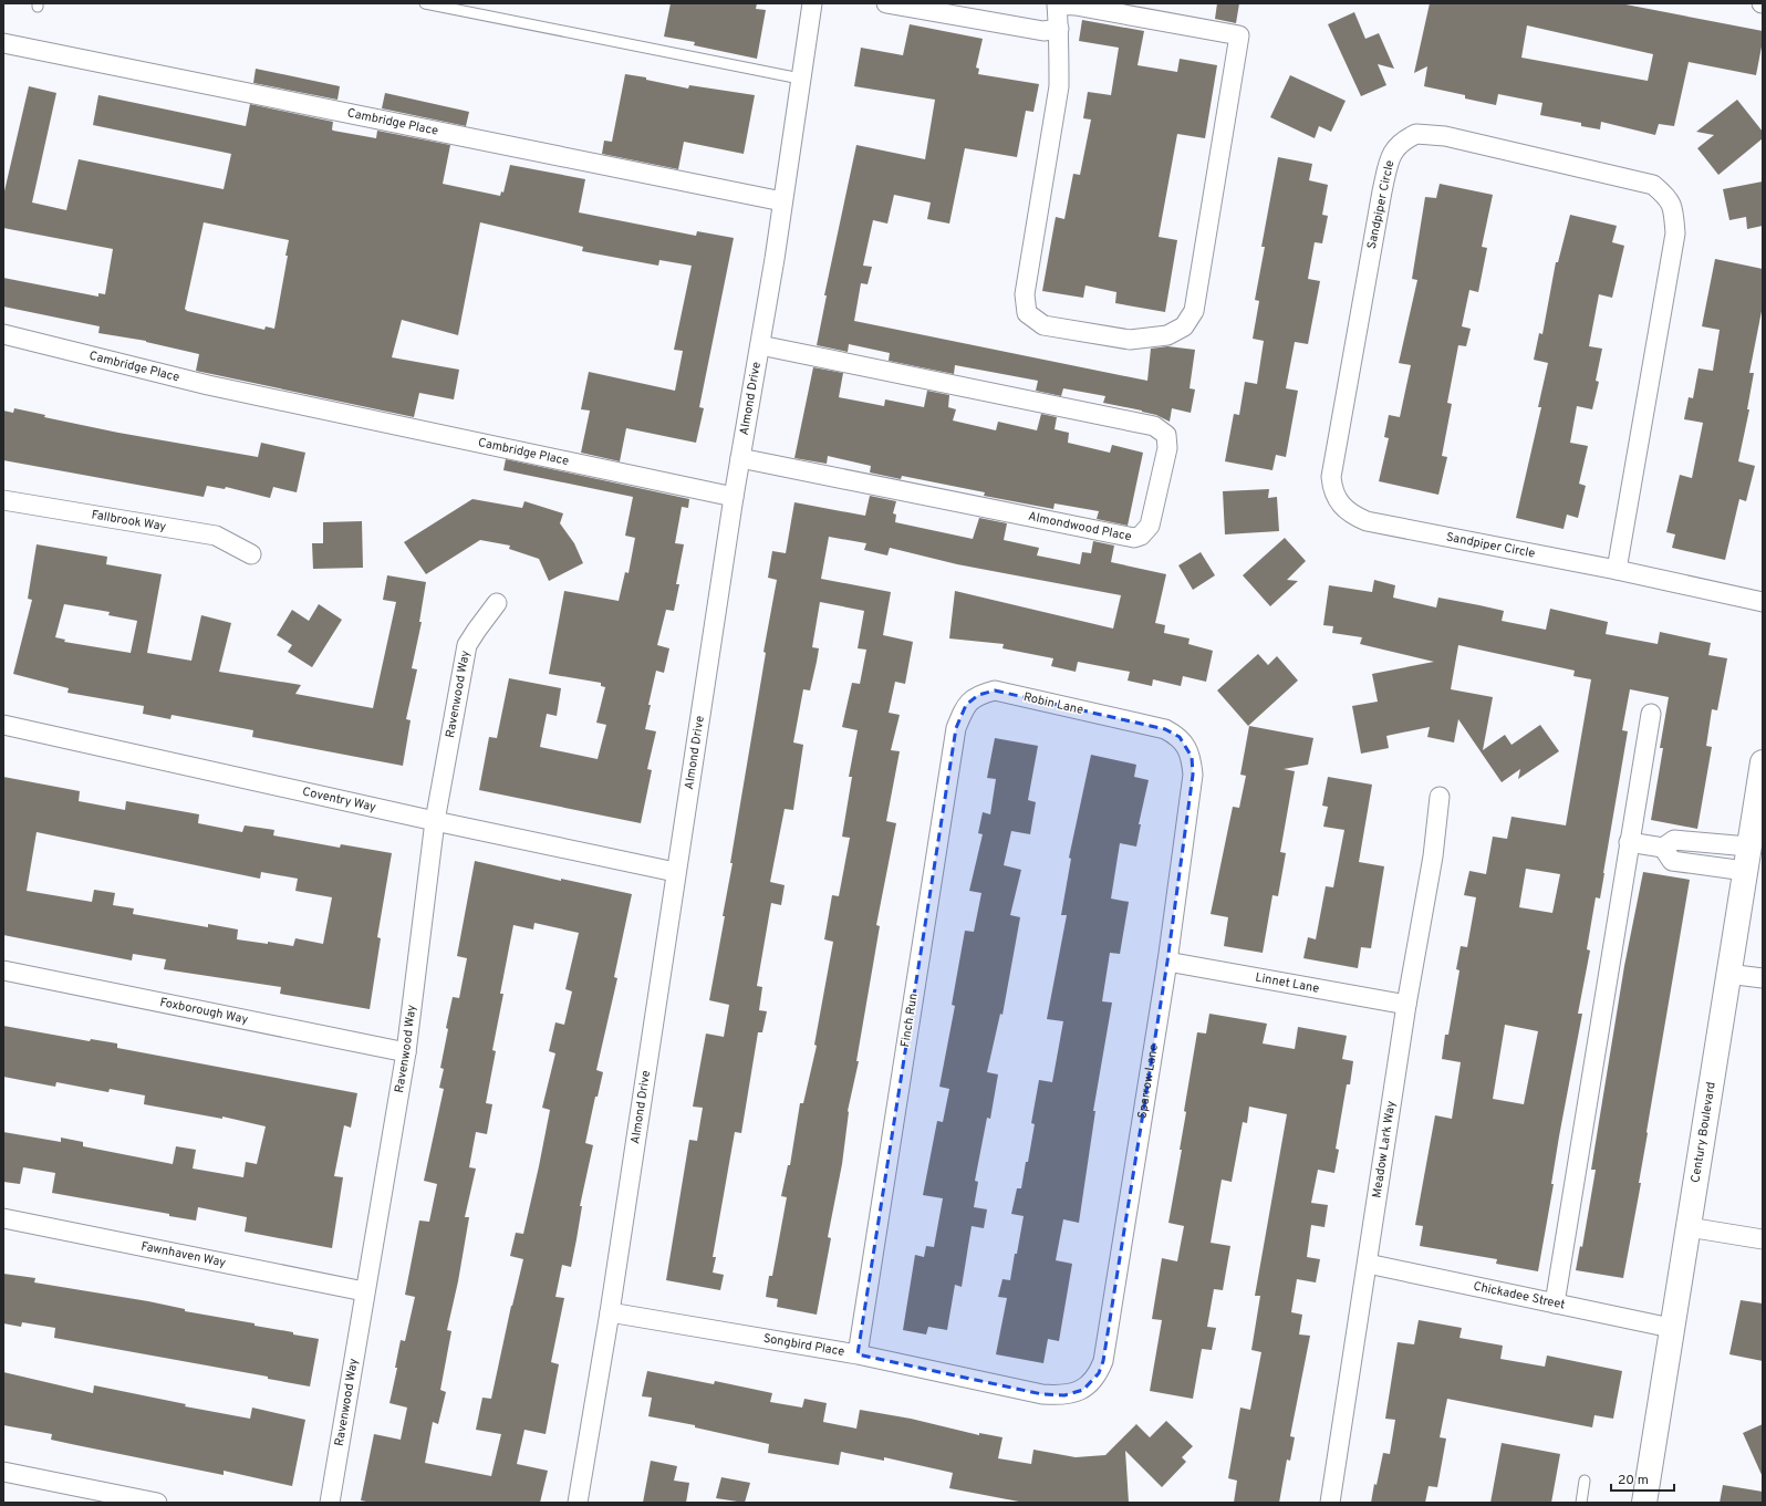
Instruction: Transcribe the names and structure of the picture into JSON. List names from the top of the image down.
{
  "streets": {
    "street": [
      "Cambridge Place",
      "Sandpiper Circle",
      "Almond Drive",
      "Fallbrook Way",
      "Almondwood Place",
      "Ravenwood Way",
      "Robin Lane",
      "Coventry Way",
      "Linnet Lane",
      "Foxborough Way",
      "Finch Run",
      "Sparrow Lane",
      "Century Boulevard",
      "Meadow Lark Way",
      "Fawnhaven Way",
      "Chickadee Street",
      "Songbird Place"
    ]
  },
  "crossings": [
    ["Cambridge Place", "Almond Drive"],
    ["Almond Drive", "Almondwood Place"],
    ["Almond Drive", "Coventry Way"],
    ["Almond Drive", "Songbird Place"],
    ["Ravenwood Way", "Coventry Way"],
    ["Ravenwood Way", "Foxborough Way"],
    ["Ravenwood Way", "Fawnhaven Way"],
    ["Robin Lane", "Finch Run"],
    ["Robin Lane", "Sparrow Lane"],
    ["Linnet Lane", "Sparrow Lane"],
    ["Linnet Lane", "Meadow Lark Way"],
    ["Finch Run", "Songbird Place"],
    ["Sparrow Lane", "Songbird Place"],
    ["Century Boulevard", "Chickadee Street"],
    ["Meadow Lark Way", "Chickadee Street"]
  ],
  "scale_bar": "20 m"
}
